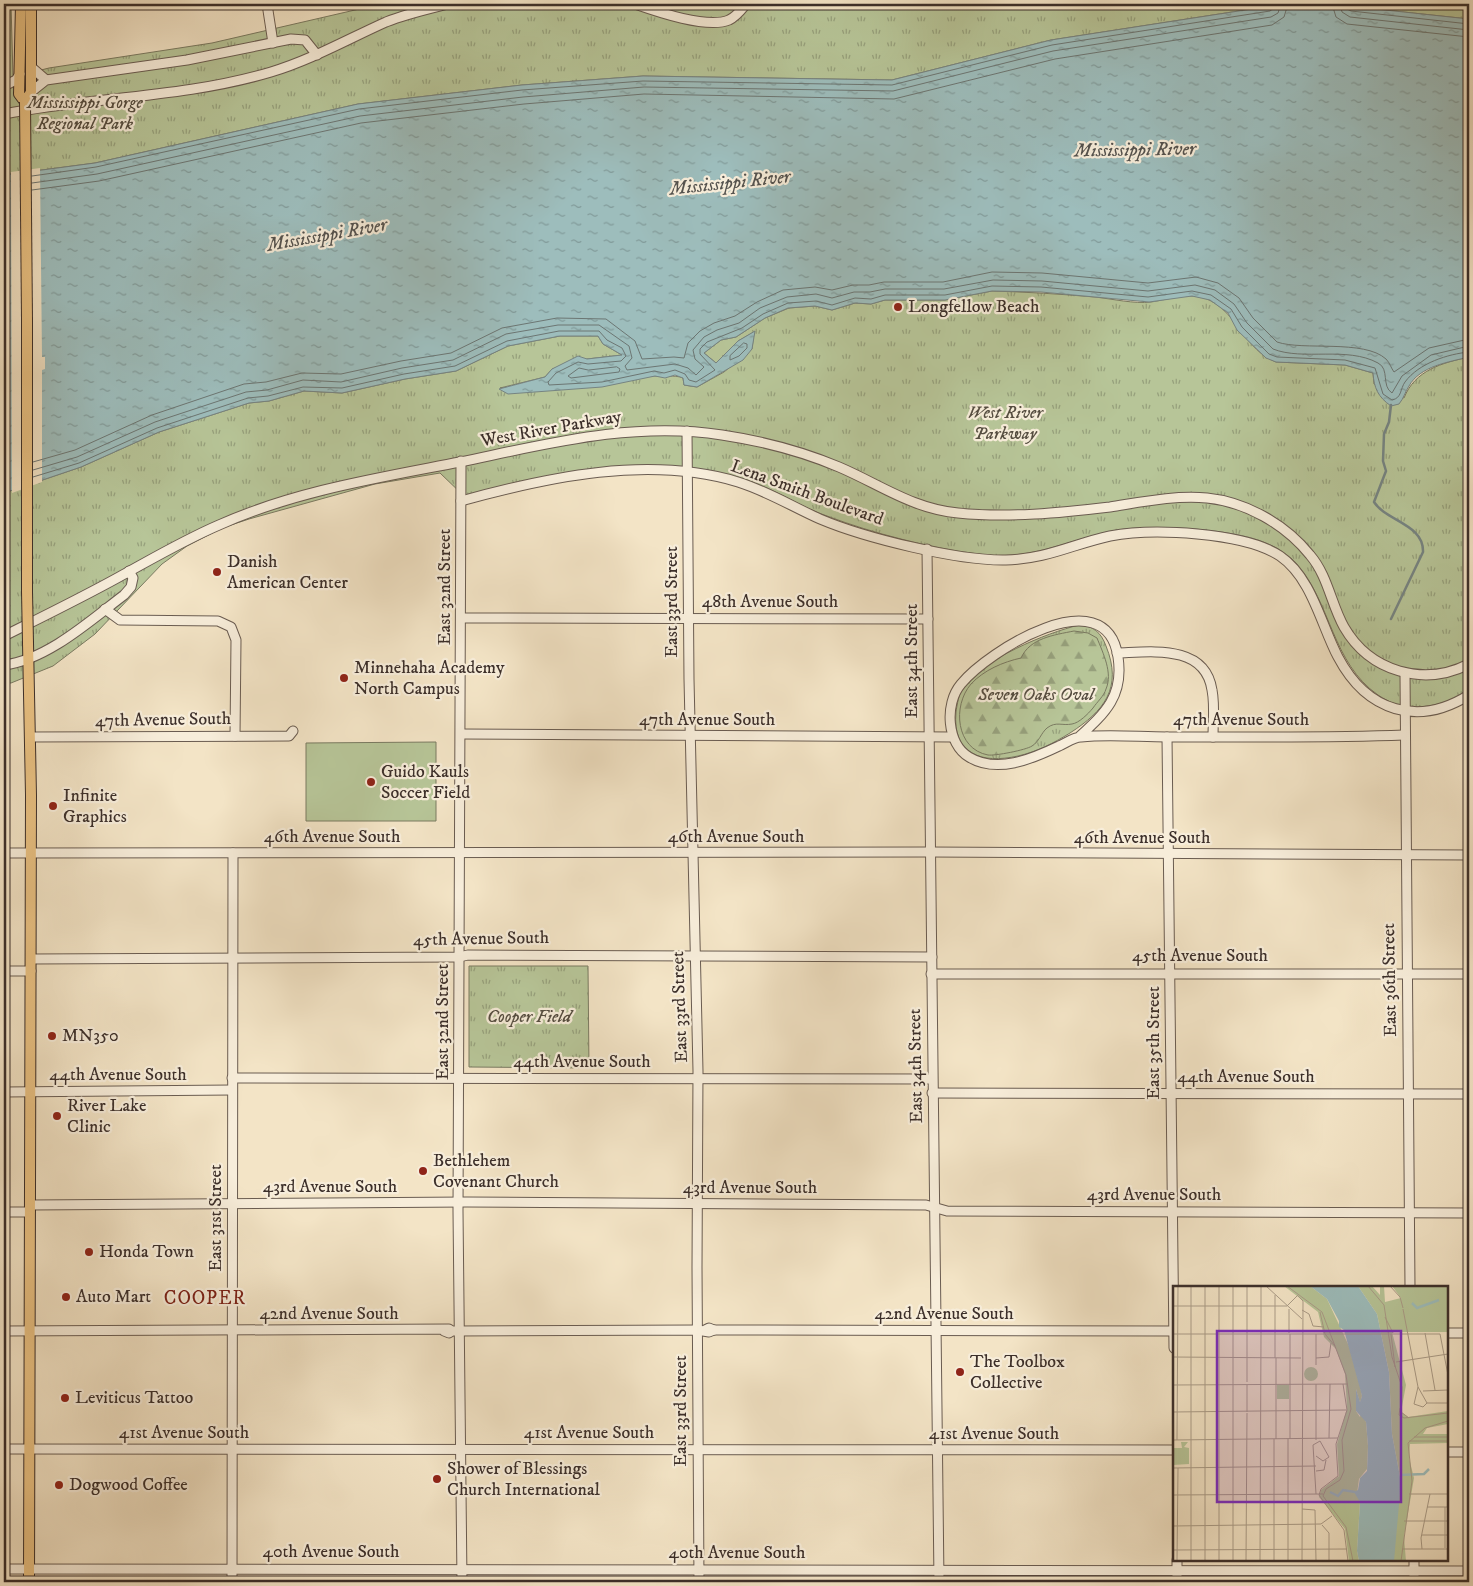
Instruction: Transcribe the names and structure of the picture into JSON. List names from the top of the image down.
{
  "streets": {
    "street": [
      "West River Parkway",
      "Lena Smith Boulevard",
      "East 32nd Street",
      "East 33rd Street",
      "48th Avenue South",
      "East 34th Street",
      "47th Avenue South",
      "46th Avenue South",
      "45th Avenue South",
      "East 36th Street",
      "East 35th Street",
      "44th Avenue South",
      "43rd Avenue South",
      "East 31st Street",
      "42nd Avenue South",
      "41st Avenue South",
      "40th Avenue South"
    ]
  },
  "crossings": [
    ["West River Parkway", "East 32nd Street"],
    ["West River Parkway", "East 33rd Street"],
    ["West River Parkway", "East 36th Street"],
    ["Lena Smith Boulevard", "East 32nd Street"],
    ["Lena Smith Boulevard", "East 33rd Street"],
    ["Lena Smith Boulevard", "East 34th Street"],
    ["Lena Smith Boulevard", "East 36th Street"],
    ["East 32nd Street", "48th Avenue South"],
    ["East 32nd Street", "47th Avenue South"],
    ["East 32nd Street", "46th Avenue South"],
    ["East 32nd Street", "45th Avenue South"],
    ["East 32nd Street", "44th Avenue South"],
    ["East 32nd Street", "43rd Avenue South"],
    ["East 32nd Street", "42nd Avenue South"],
    ["East 32nd Street", "41st Avenue South"],
    ["East 32nd Street", "40th Avenue South"],
    ["East 33rd Street", "48th Avenue South"],
    ["East 33rd Street", "47th Avenue South"],
    ["East 33rd Street", "46th Avenue South"],
    ["East 33rd Street", "45th Avenue South"],
    ["East 33rd Street", "44th Avenue South"],
    ["East 33rd Street", "43rd Avenue South"],
    ["East 33rd Street", "42nd Avenue South"],
    ["East 33rd Street", "41st Avenue South"],
    ["East 33rd Street", "40th Avenue South"],
    ["48th Avenue South", "East 34th Street"],
    ["East 34th Street", "47th Avenue South"],
    ["East 34th Street", "46th Avenue South"],
    ["East 34th Street", "45th Avenue South"],
    ["East 34th Street", "44th Avenue South"],
    ["East 34th Street", "43rd Avenue South"],
    ["East 34th Street", "42nd Avenue South"],
    ["East 34th Street", "41st Avenue South"],
    ["East 34th Street", "40th Avenue South"],
    ["47th Avenue South", "East 36th Street"],
    ["47th Avenue South", "East 35th Street"],
    ["46th Avenue South", "East 36th Street"],
    ["46th Avenue South", "East 35th Street"],
    ["46th Avenue South", "East 31st Street"],
    ["45th Avenue South", "East 36th Street"],
    ["45th Avenue South", "East 35th Street"],
    ["45th Avenue South", "East 31st Street"],
    ["East 36th Street", "44th Avenue South"],
    ["East 36th Street", "43rd Avenue South"],
    ["East 35th Street", "44th Avenue South"],
    ["East 35th Street", "43rd Avenue South"],
    ["44th Avenue South", "East 31st Street"],
    ["43rd Avenue South", "East 31st Street"],
    ["East 31st Street", "42nd Avenue South"],
    ["East 31st Street", "41st Avenue South"],
    ["East 31st Street", "40th Avenue South"]
  ],
  "districts": ["COOPER"],
  "water": ["Mississippi River"],
  "parks": [
    "Mississippi Gorge Regional Park",
    "West River Parkway",
    "Seven Oaks Oval",
    "Cooper Field"
  ],
  "places": [
    "Longfellow Beach",
    "Danish American Center",
    "Minnehaha Academy North Campus",
    "Guido Kauls Soccer Field",
    "Infinite Graphics",
    "MN350",
    "River Lake Clinic",
    "Bethlehem Covenant Church",
    "Honda Town",
    "Auto Mart",
    "The Toolbox Collective",
    "Leviticus Tattoo",
    "Shower of Blessings Church International",
    "Dogwood Coffee"
  ]
}
